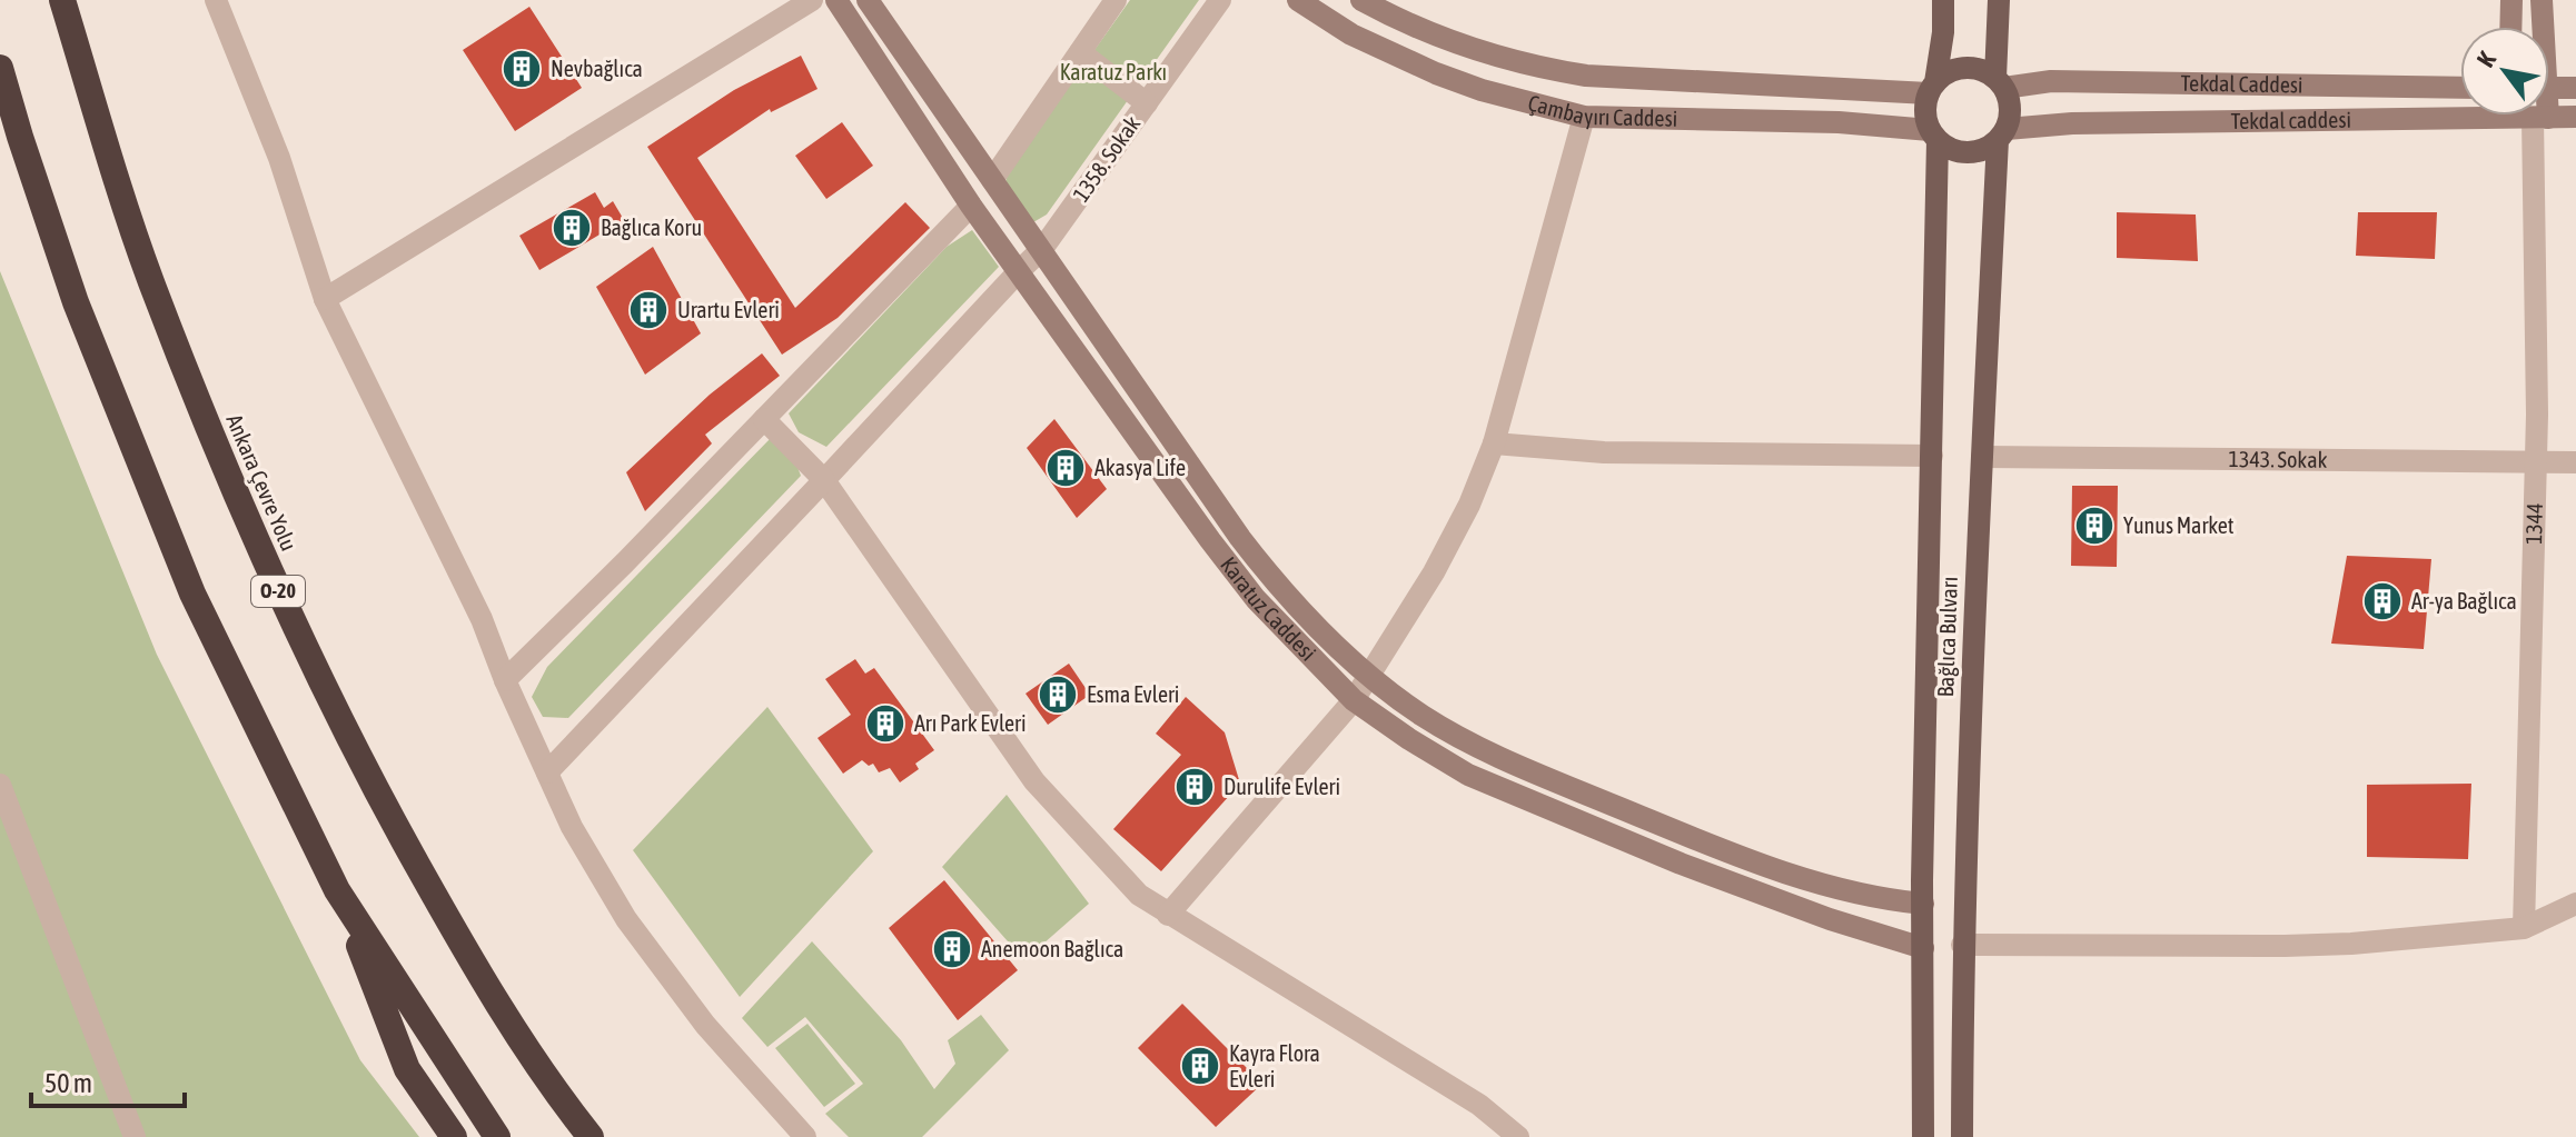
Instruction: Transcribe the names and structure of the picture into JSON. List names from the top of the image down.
{
  "streets": {
    "highway": ["Ankara Çevre Yolu", "O-20"],
    "main road": ["Bağlıca Bulvarı"],
    "street": [
      "Tekdal Caddesi",
      "Çambayırı Caddesi",
      "Tekdal caddesi",
      "1358. Sokak",
      "1343. Sokak",
      "1344",
      "Karatuz Caddesi"
    ]
  },
  "crossings": [
    ["Tekdal Caddesi", "Çambayırı Caddesi"],
    ["Tekdal Caddesi", "Tekdal caddesi"],
    ["Tekdal Caddesi", "Bağlıca Bulvarı"],
    ["Çambayırı Caddesi", "Tekdal caddesi"],
    ["Çambayırı Caddesi", "Bağlıca Bulvarı"],
    ["Tekdal caddesi", "Bağlıca Bulvarı"],
    ["1358. Sokak", "Karatuz Caddesi"],
    ["1343. Sokak", "1344"],
    ["1343. Sokak", "Bağlıca Bulvarı"],
    ["Karatuz Caddesi", "Bağlıca Bulvarı"]
  ],
  "parks": ["Karatuz Parkı"],
  "places": {
    "building": [
      "Nevbağlıca",
      "Bağlıca Koru",
      "Urartu Evleri",
      "Akasya Life",
      "Yunus Market",
      "Ar-ya Bağlıca",
      "Esma Evleri",
      "Arı Park Evleri",
      "Durulife Evleri",
      "Anemoon Bağlıca",
      "Kayra Flora Evleri"
    ]
  },
  "scale_bar": "50 m",
  "north": "top left"
}
